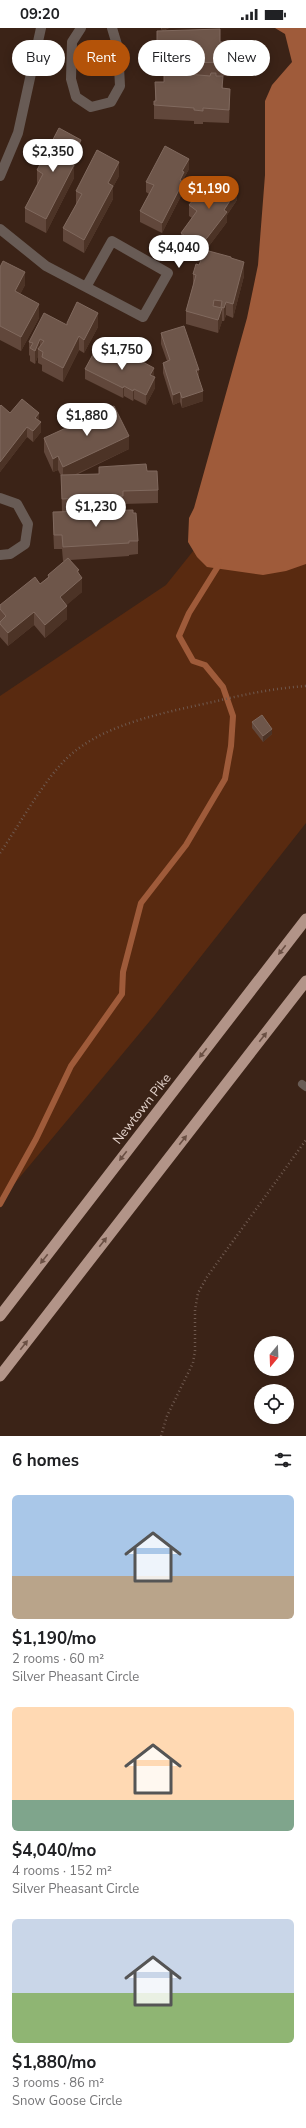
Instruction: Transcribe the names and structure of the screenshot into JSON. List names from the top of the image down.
{
  "streets": {
    "highway": ["Newtown Pike"]
  },
  "north": "bottom",
  "page": {
    "status": "09:20",
    "chip": [
      "Buy",
      "Rent",
      "Filters",
      "New"
    ],
    "price": [
      "$2,350",
      "$1,190",
      "$4,040",
      "$1,750",
      "$1,880",
      "$1,230"
    ],
    "heading": "6 homes",
    "list": [
      {
        "name": "$1,190/mo",
        "note": "2 rooms · 60 m² · Silver Pheasant Circle"
      },
      {
        "name": "$4,040/mo",
        "note": "4 rooms · 152 m² · Silver Pheasant Circle"
      },
      {
        "name": "$1,880/mo",
        "note": "3 rooms · 86 m² · Snow Goose Circle"
      }
    ]
  }
}
